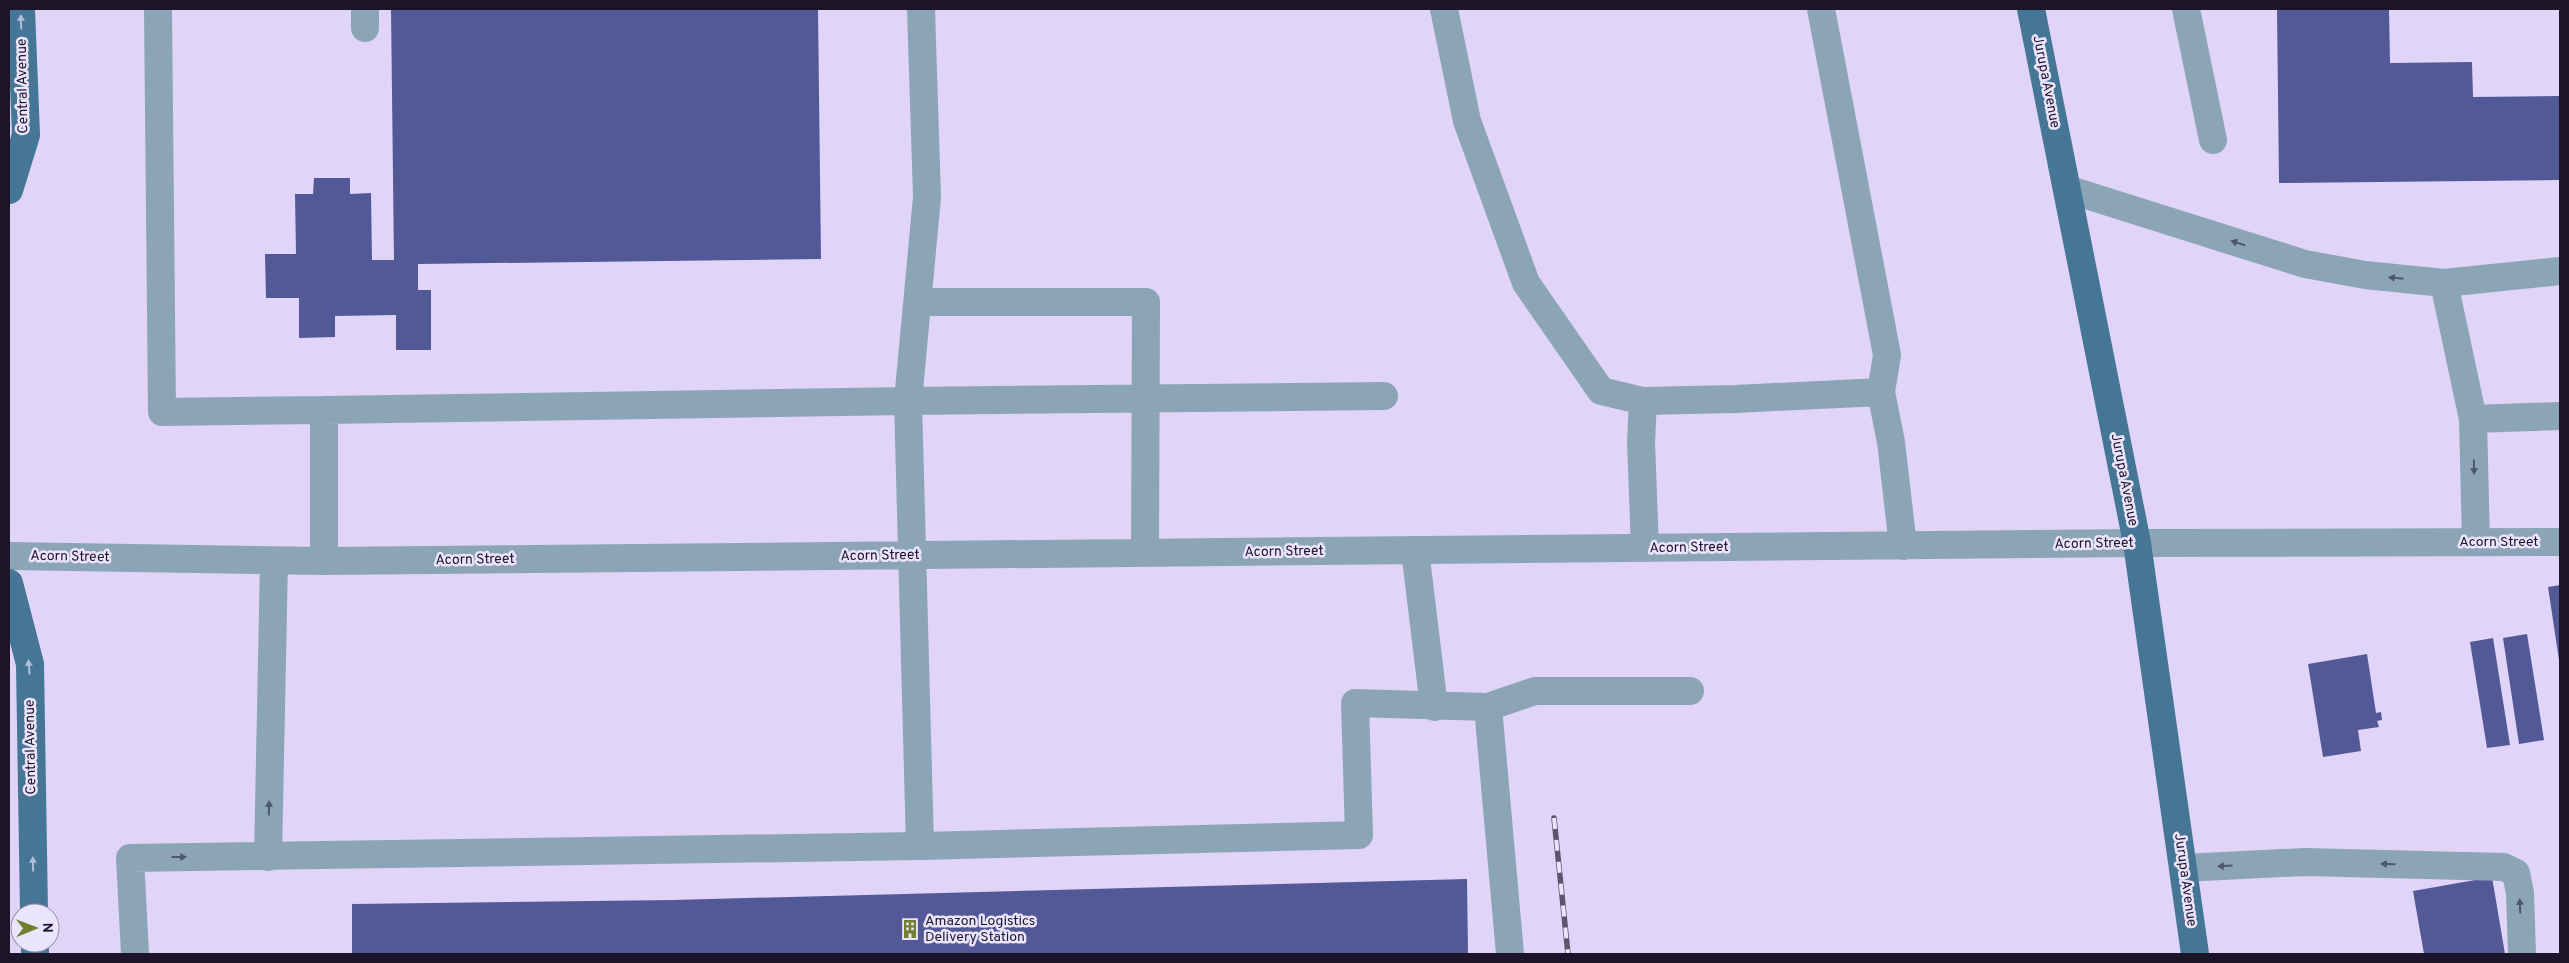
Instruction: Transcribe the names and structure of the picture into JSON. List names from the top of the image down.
{
  "streets": {
    "main road": ["Jurupa Avenue", "Central Avenue"],
    "street": ["Acorn Street"]
  },
  "crossings": [
    ["Jurupa Avenue", "Acorn Street"]
  ],
  "one_way": ["Central Avenue"],
  "places": {
    "building": ["Amazon Logistics Delivery Station"]
  },
  "north": "right"
}
